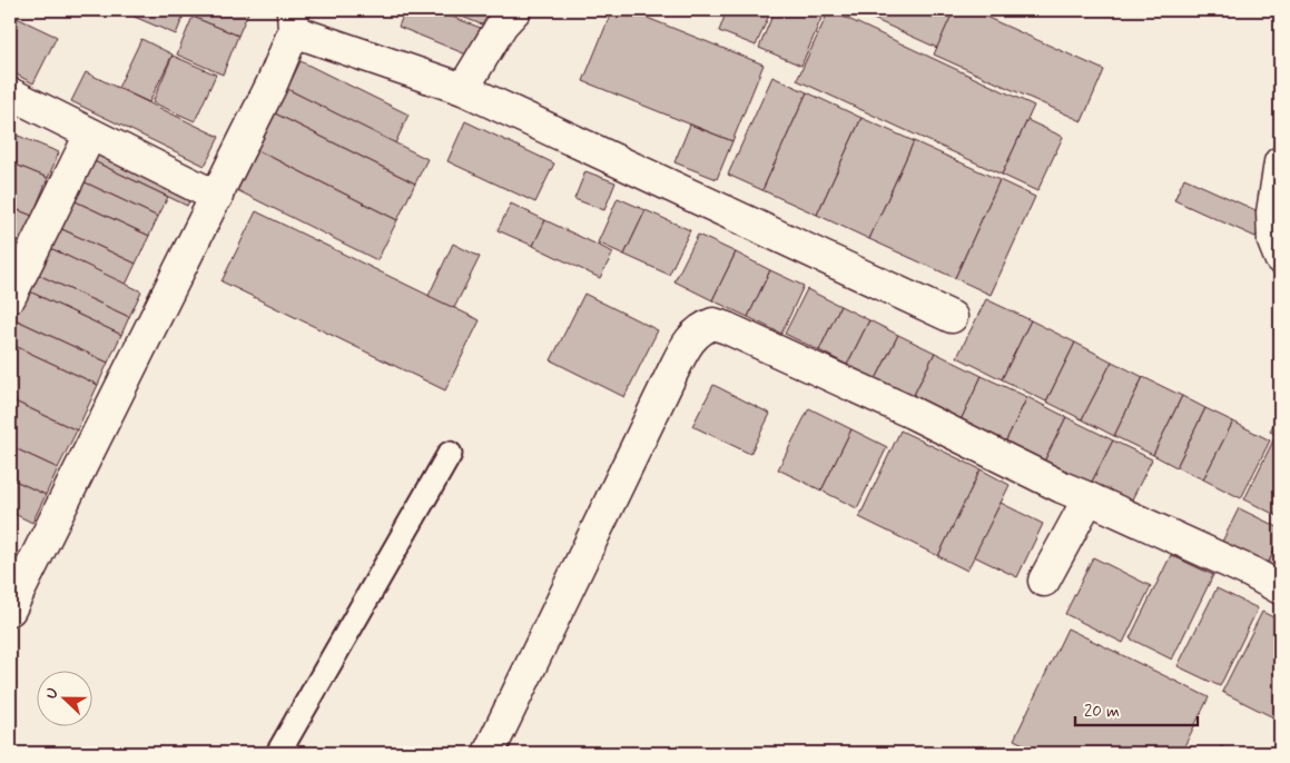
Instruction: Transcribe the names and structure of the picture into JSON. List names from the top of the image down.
{
  "scale_bar": "20 m",
  "north": "left"
}
